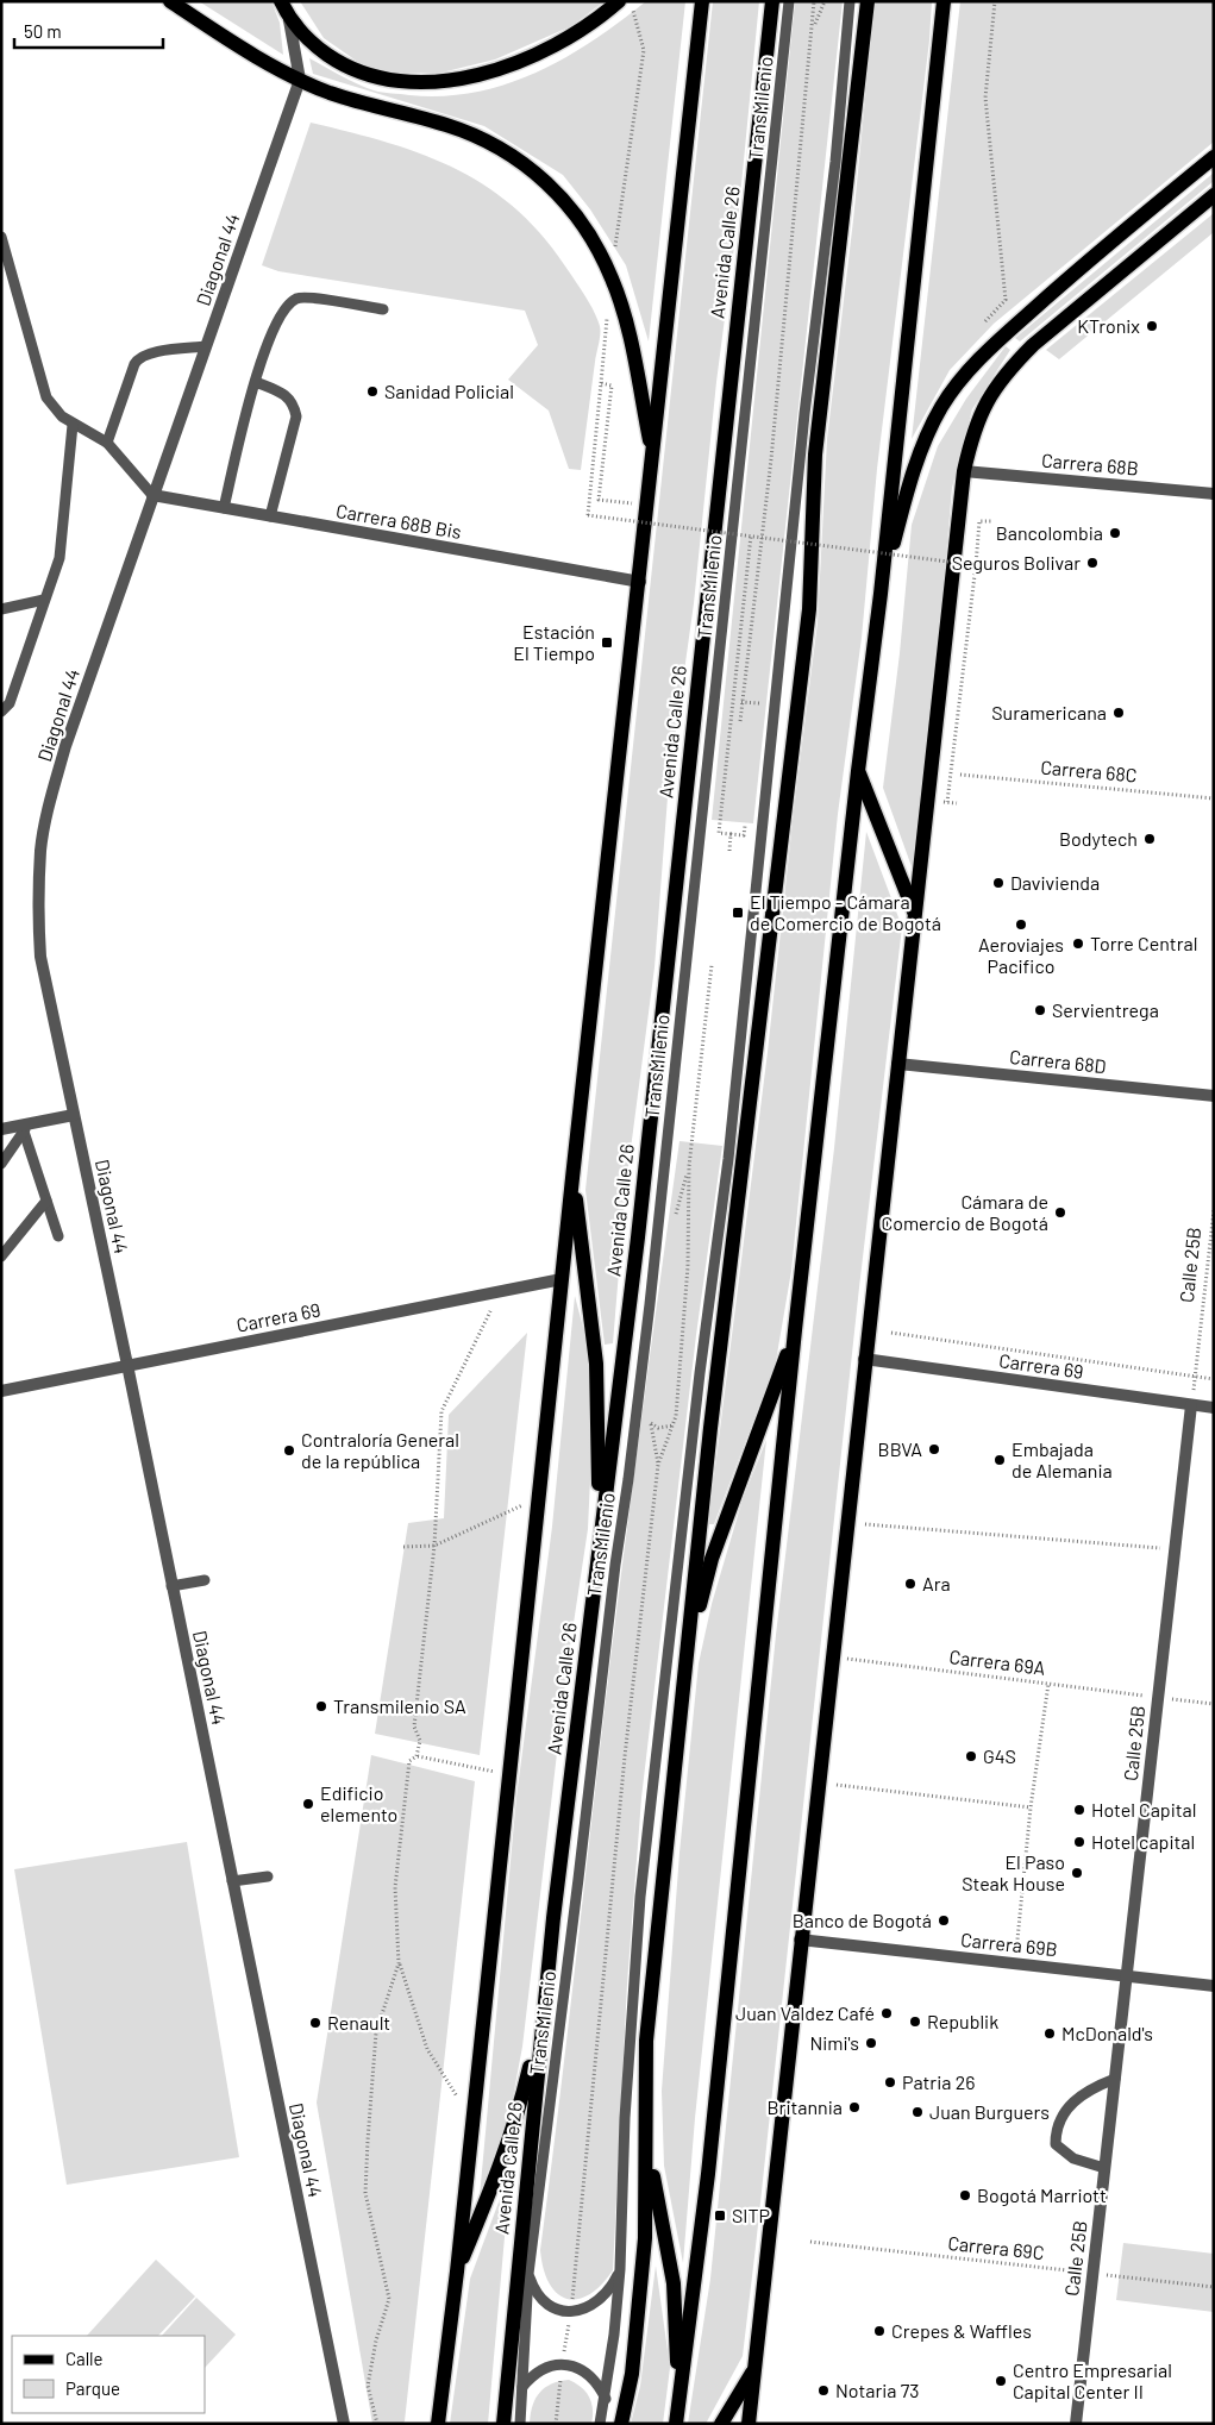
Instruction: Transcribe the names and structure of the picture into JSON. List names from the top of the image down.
{
  "streets": {
    "main road": ["Avenida Calle 26"],
    "street": [
      "Diagonal 44",
      "Carrera 68B",
      "Carrera 68B Bis",
      "Carrera 68D",
      "Calle 25B",
      "Carrera 69",
      "Carrera 69B"
    ],
    "lane": ["TransMilenio"],
    "path": ["Carrera 68C", "Carrera 69A", "Carrera 69C"]
  },
  "crossings": [
    ["Avenida Calle 26", "Carrera 68B Bis"],
    ["Avenida Calle 26", "Carrera 69"],
    ["Diagonal 44", "Carrera 68B Bis"],
    ["Diagonal 44", "Carrera 69"],
    ["Calle 25B", "Carrera 69"],
    ["Calle 25B", "Carrera 69A"],
    ["Calle 25B", "Carrera 69B"],
    ["Calle 25B", "Carrera 69C"]
  ],
  "places": {
    "other": [
      "KTronix",
      "Sanidad Policial",
      "Bancolombia",
      "Seguros Bolivar",
      "Suramericana",
      "Bodytech",
      "Davivienda",
      "Aeroviajes Pacifico",
      "Torre Central",
      "Servientrega",
      "Cámara de Comercio de Bogotá",
      "BBVA",
      "Contraloría General de la república",
      "Embajada de Alemania",
      "Ara",
      "Transmilenio SA",
      "G4S",
      "Edificio elemento",
      "Hotel Capital",
      "Hotel capital",
      "El Paso Steak House",
      "Banco de Bogotá",
      "Juan Valdez Café",
      "Republik",
      "Renault",
      "McDonald's",
      "Nimi's",
      "Patria 26",
      "Britannia",
      "Juan Burguers",
      "Bogotá Marriott",
      "Crepes & Waffles",
      "Centro Empresarial Capital Center II",
      "Notaria 73"
    ],
    "transit": ["Estación El Tiempo", "El Tiempo - Cámara de Comercio de Bogotá", "SITP"]
  },
  "legend": ["Calle", "Parque"],
  "scale_bar": "50 m"
}
